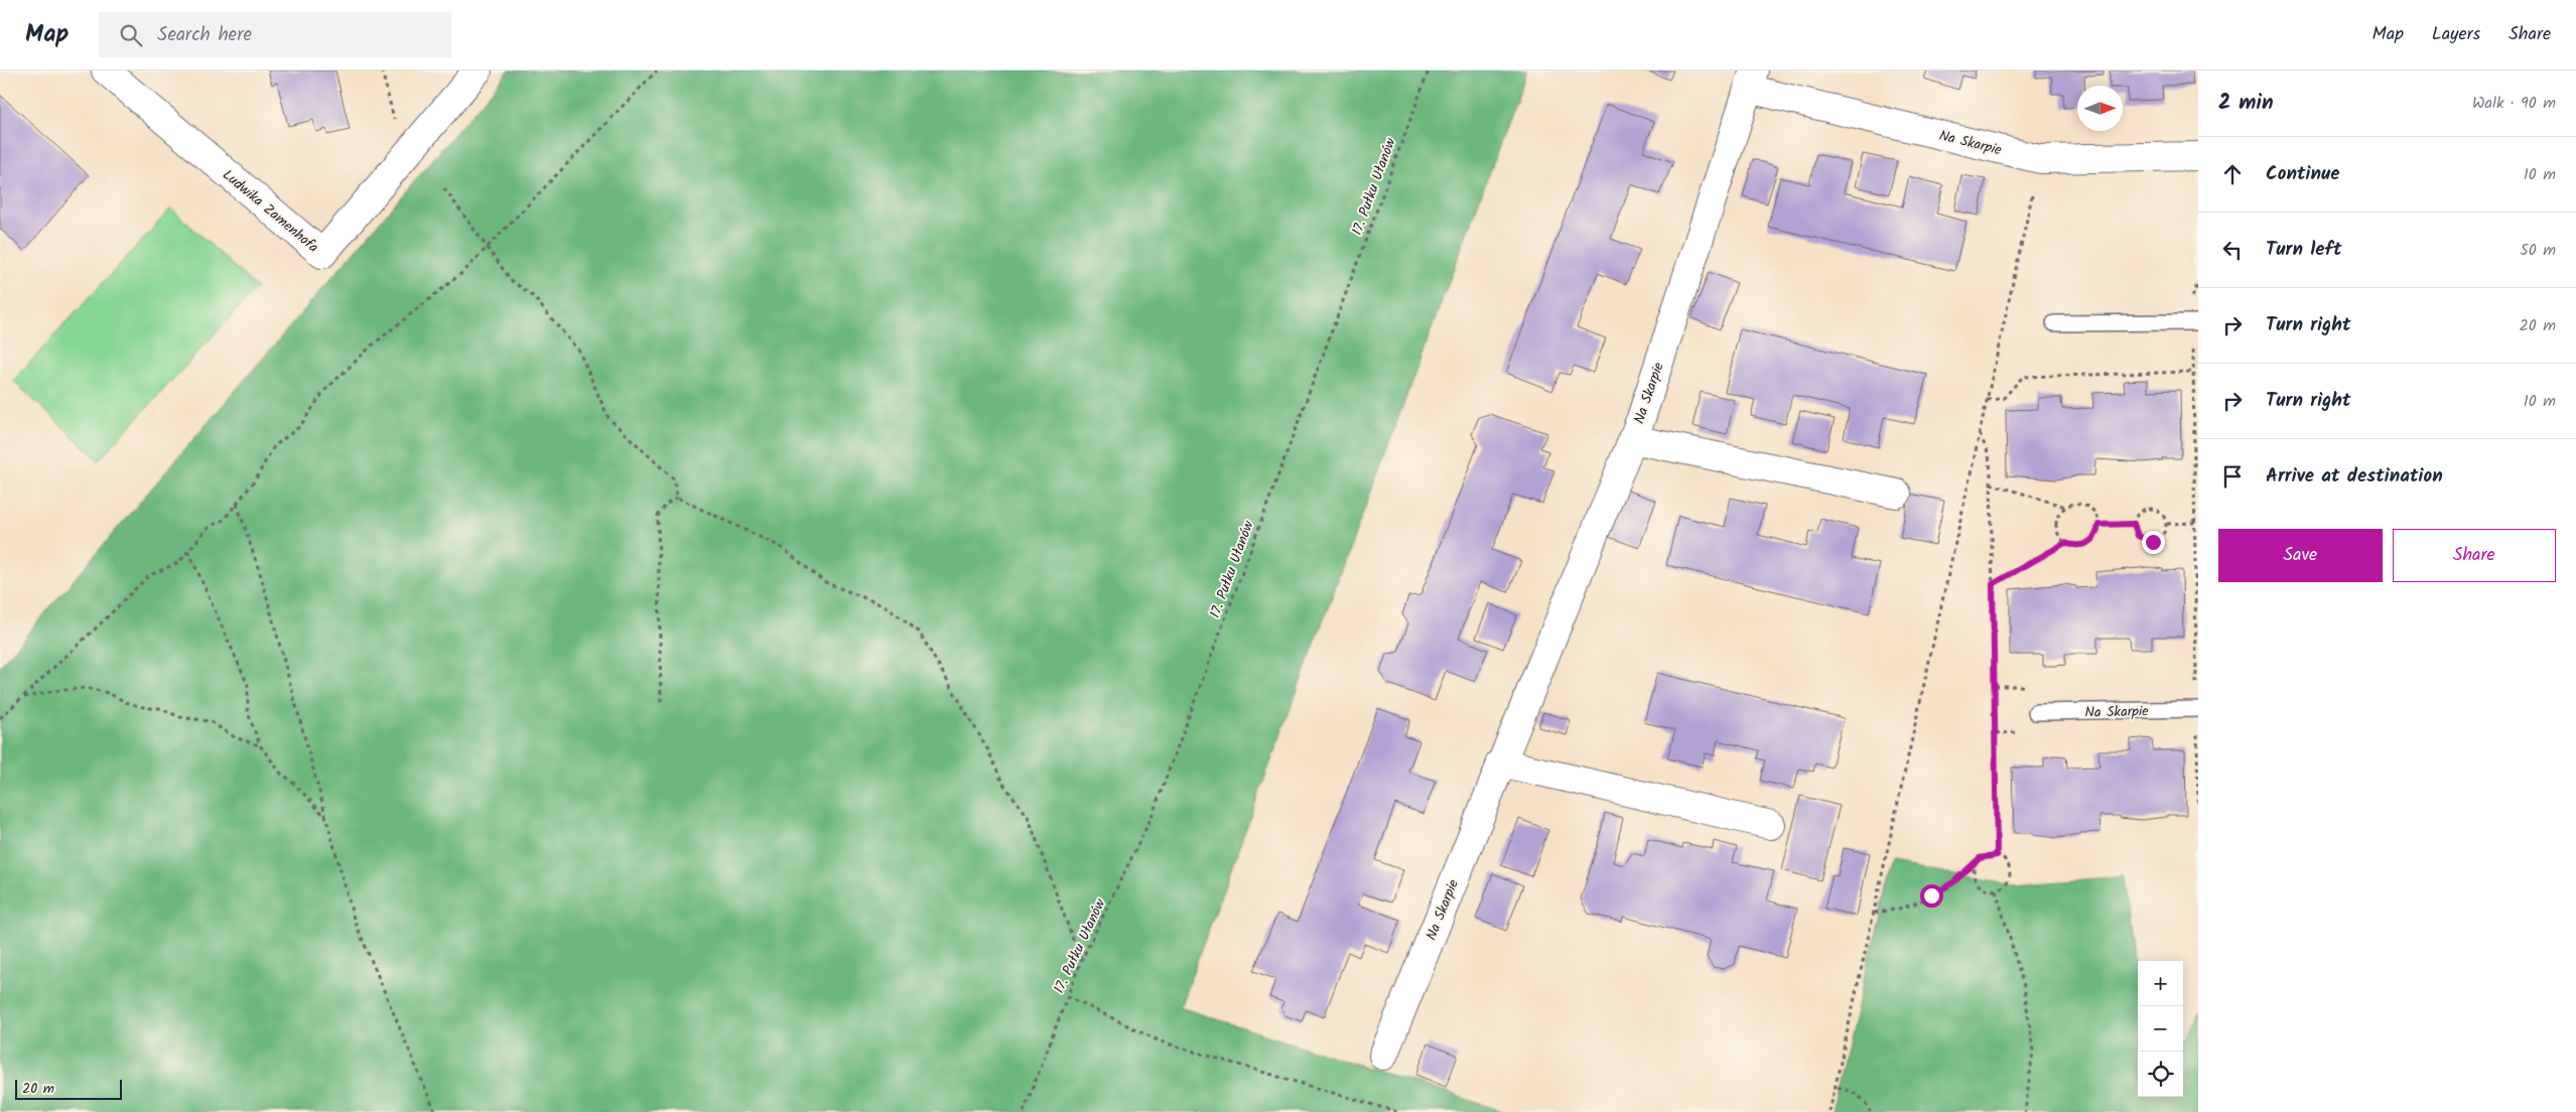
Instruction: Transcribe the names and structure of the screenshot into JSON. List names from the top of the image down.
{
  "streets": {
    "street": ["Na Skarpie", "Ludwika Zamenhofa"],
    "path": ["17. Pułku Ułanów"]
  },
  "scale_bar": "20 m",
  "north": "right",
  "page": {
    "header": "Map",
    "search": "Search here",
    "nav": ["Map", "Layers", "Share"],
    "heading": ["2 min", "Walk · 90 m"],
    "list": [
      ["Continue", "10 m"],
      ["Turn left", "50 m"],
      ["Turn right", "20 m"],
      ["Turn right", "10 m"],
      "Arrive at destination"
    ],
    "buttons": ["Save", "Share"],
    "map_buttons": ["+", "−"],
    "scale": "20 m"
  }
}
